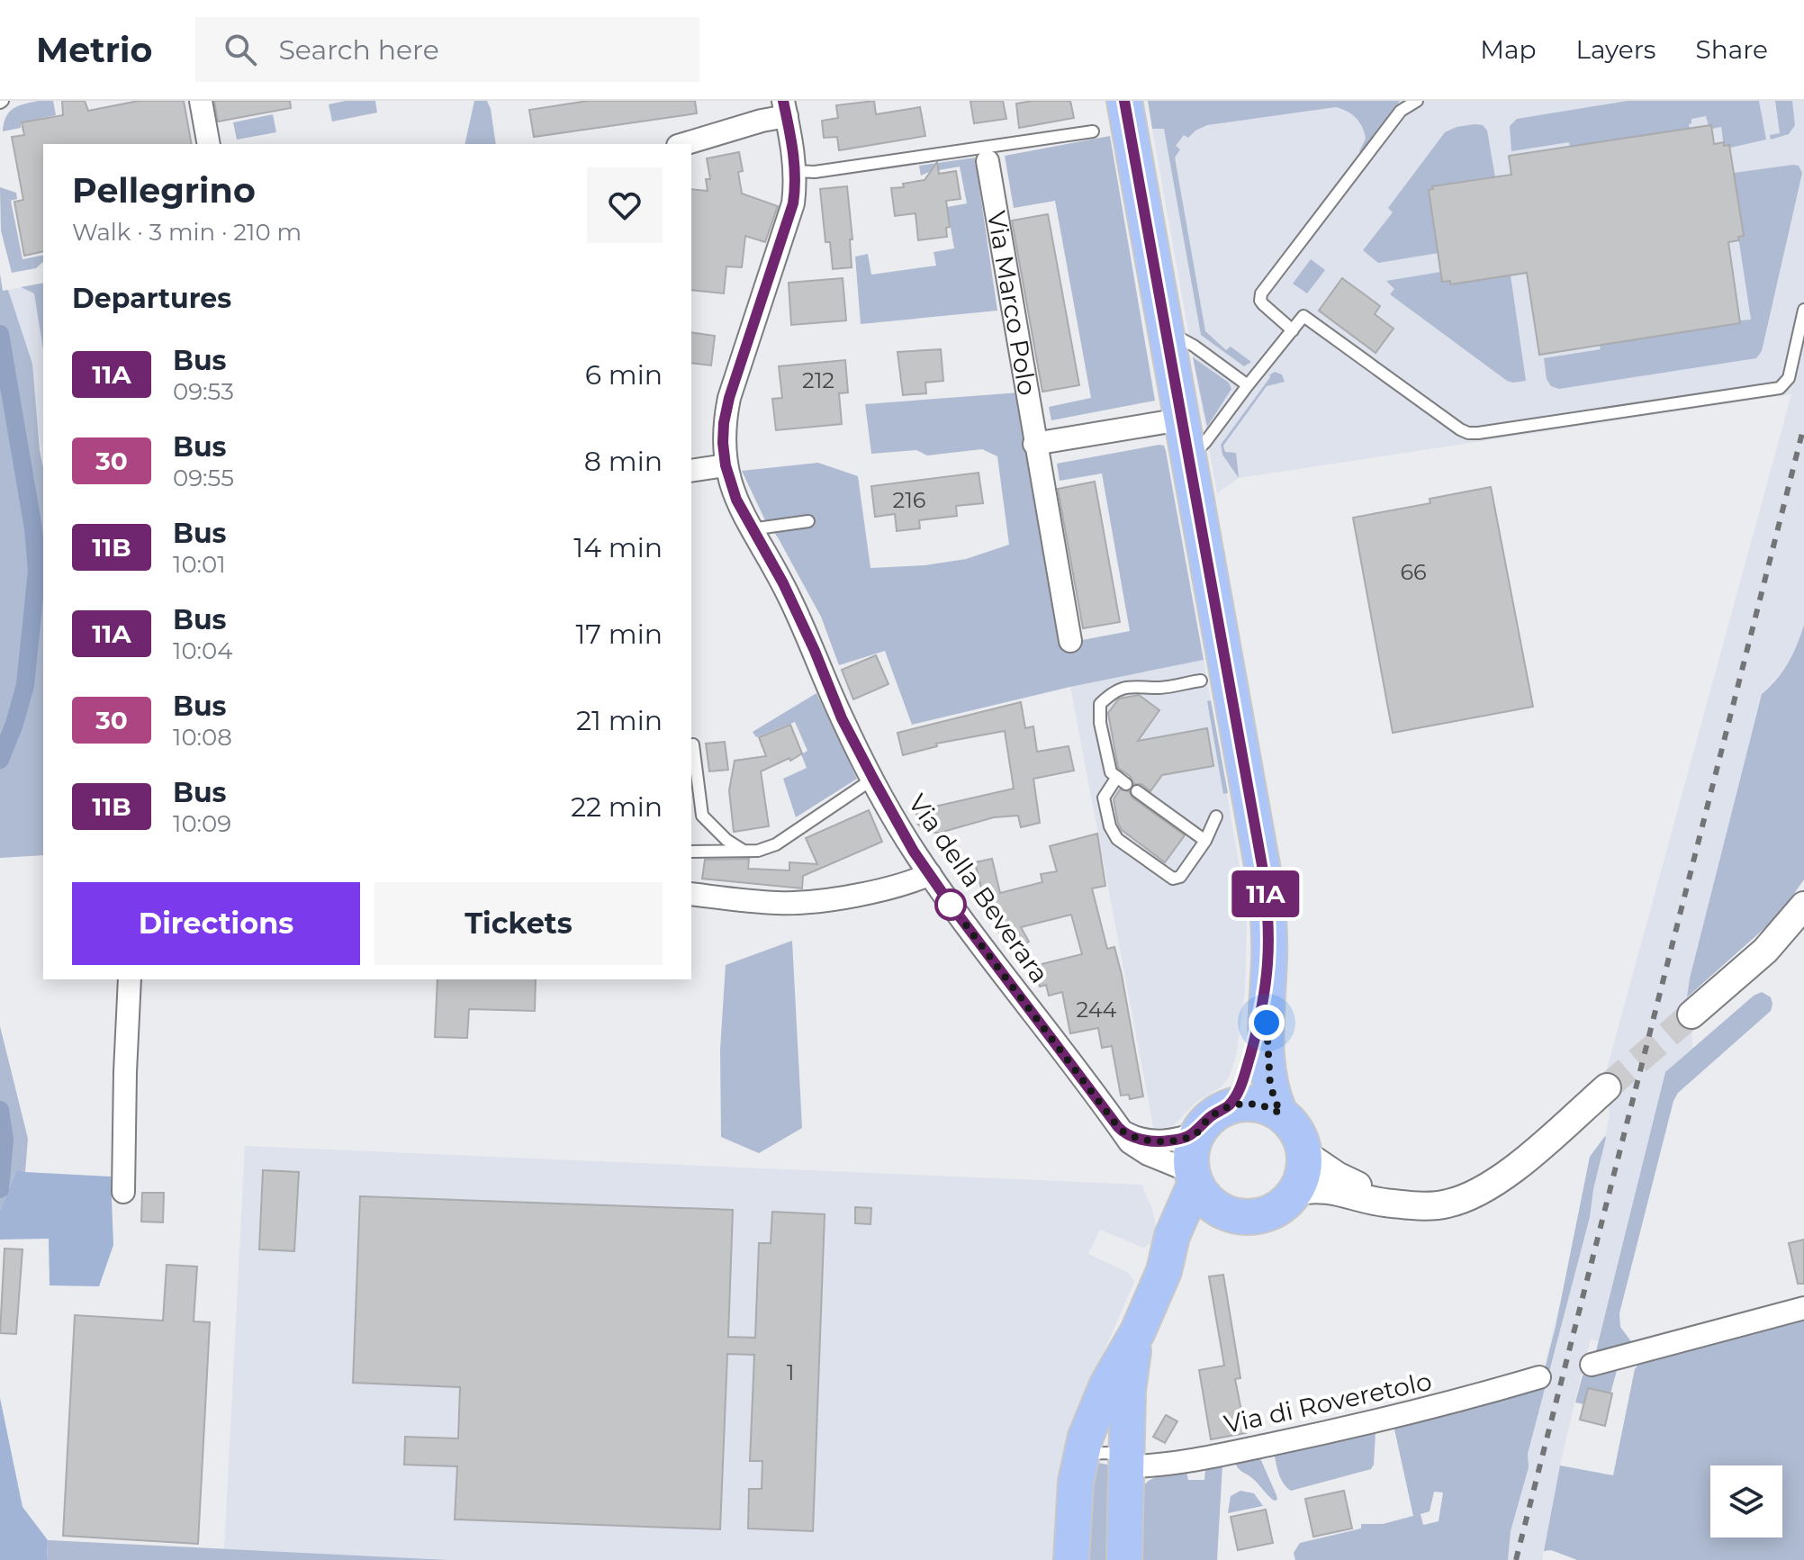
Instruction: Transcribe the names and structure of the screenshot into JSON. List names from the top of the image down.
{
  "streets": {
    "street": ["Via Marco Polo", "Via della Beverara", "Via di Roveretolo"]
  },
  "lines": ["bus line 11A"],
  "house_numbers": [
    "212",
    "216",
    "66",
    "244",
    "1"
  ],
  "page": {
    "header": "Metrio",
    "search": "Search here",
    "nav": ["Map", "Layers", "Share"],
    "on_map": "11A",
    "heading": [
      ["Pellegrino", "Walk · 3 min · 210 m"],
      "Departures"
    ],
    "list": [
      {
        "mark": "11A",
        "name": "Bus",
        "note": "09:53",
        "value": "6 min"
      },
      {
        "mark": "30",
        "name": "Bus",
        "note": "09:55",
        "value": "8 min"
      },
      {
        "mark": "11B",
        "name": "Bus",
        "note": "10:01",
        "value": "14 min"
      },
      {
        "mark": "11A",
        "name": "Bus",
        "note": "10:04",
        "value": "17 min"
      },
      {
        "mark": "30",
        "name": "Bus",
        "note": "10:08",
        "value": "21 min"
      },
      {
        "mark": "11B",
        "name": "Bus",
        "note": "10:09",
        "value": "22 min"
      }
    ],
    "buttons": ["Directions", "Tickets"]
  }
}
